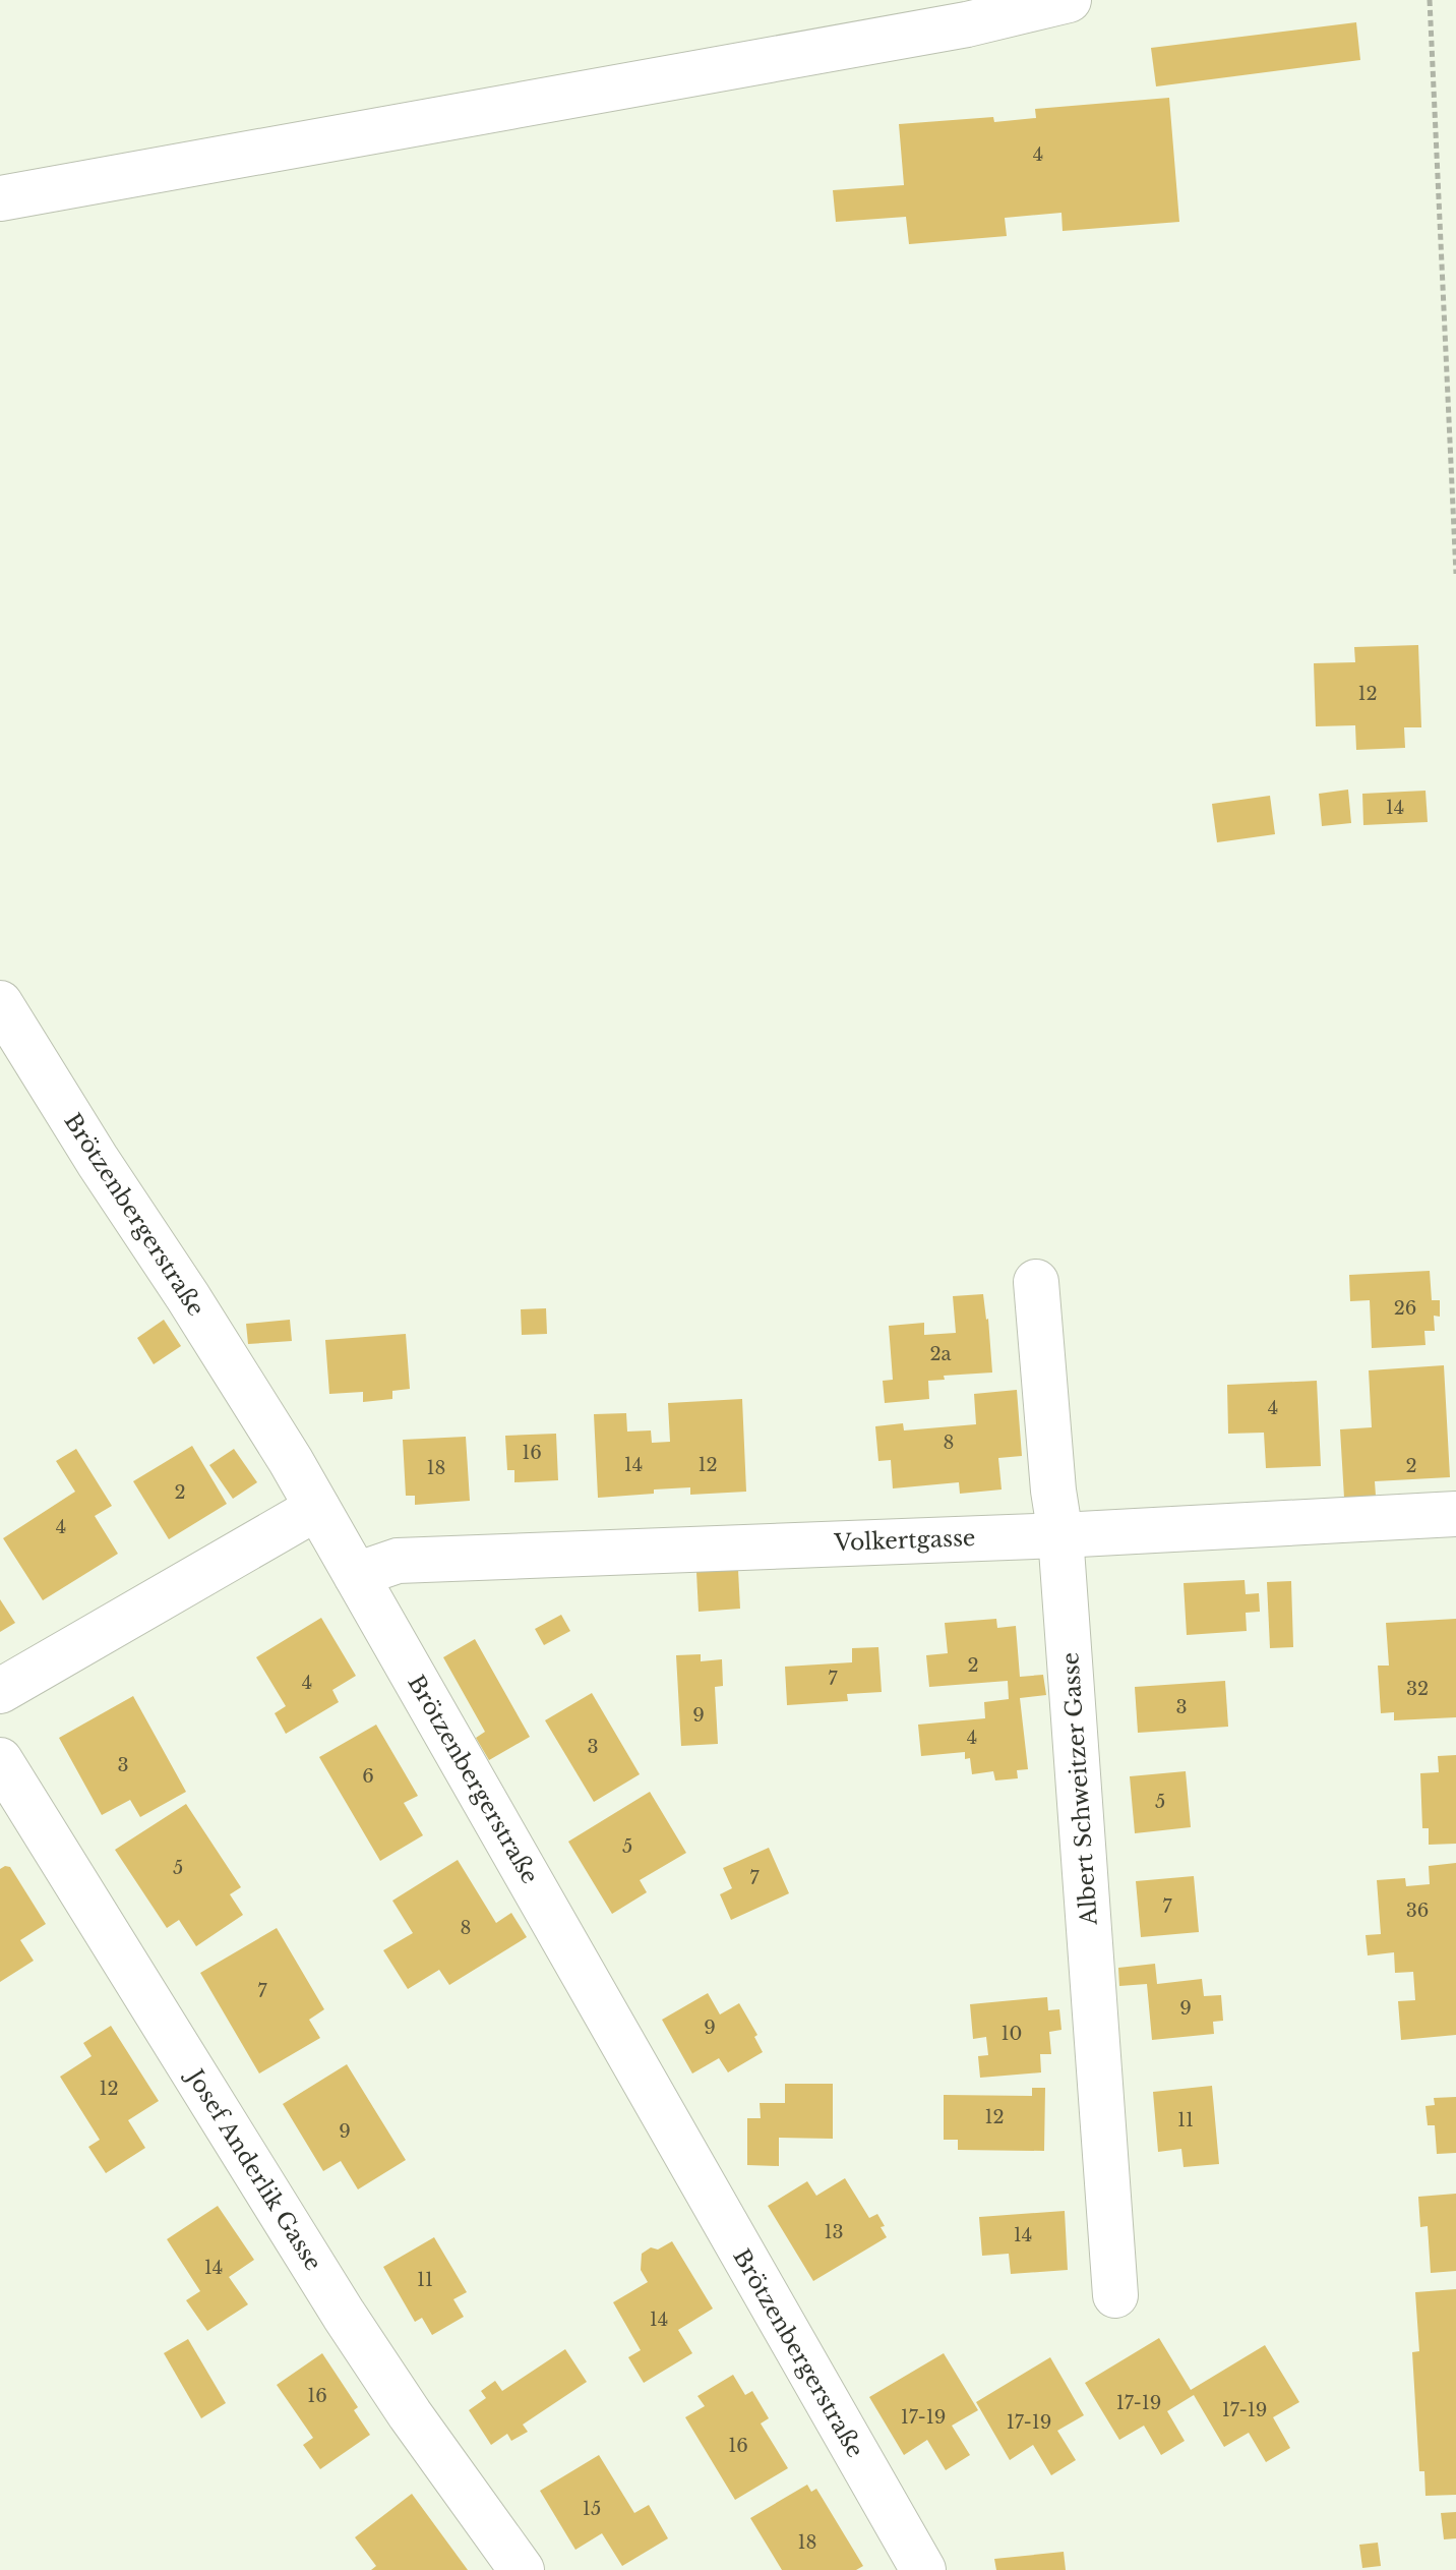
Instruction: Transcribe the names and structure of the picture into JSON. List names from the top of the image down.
{
  "streets": {
    "street": [
      "Brötzenbergerstraße",
      "Volkertgasse",
      "Albert Schweitzer Gasse",
      "Josef Anderlik Gasse"
    ]
  },
  "crossings": [
    ["Brötzenbergerstraße", "Volkertgasse"],
    ["Volkertgasse", "Albert Schweitzer Gasse"]
  ],
  "house_numbers": [
    "4",
    "12",
    "14",
    "26",
    "2a",
    "4",
    "8",
    "16",
    "14",
    "12",
    "2",
    "18",
    "2",
    "4",
    "2",
    "7",
    "4",
    "32",
    "3",
    "9",
    "4",
    "3",
    "3",
    "6",
    "5",
    "5",
    "5",
    "7",
    "7",
    "36",
    "8",
    "7",
    "9",
    "9",
    "10",
    "12",
    "12",
    "11",
    "9",
    "13",
    "14",
    "14",
    "11",
    "14",
    "16",
    "17-19",
    "17-19",
    "17-19",
    "17-19",
    "16",
    "15",
    "18"
  ]
}
